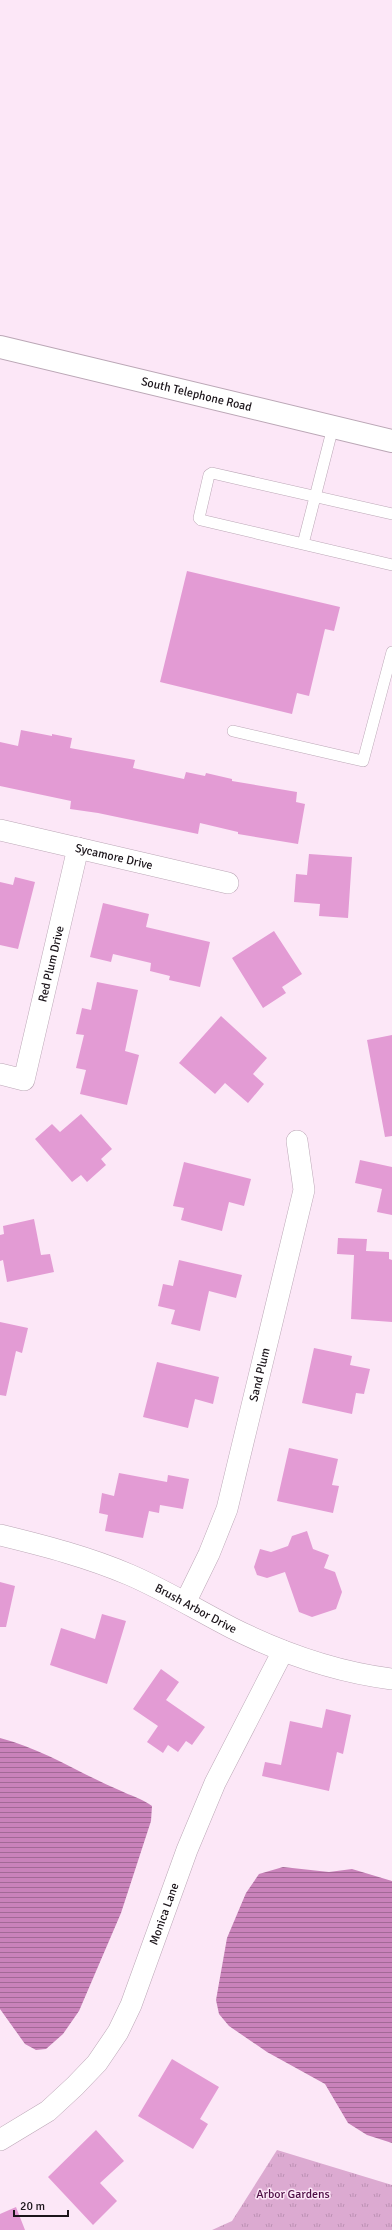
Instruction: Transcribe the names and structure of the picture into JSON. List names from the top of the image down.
{
  "streets": {
    "main road": ["South Telephone Road"],
    "street": [
      "Sycamore Drive",
      "Red Plum Drive",
      "Sand Plum",
      "Brush Arbor Drive",
      "Monica Lane"
    ]
  },
  "crossings": [
    ["Sycamore Drive", "Red Plum Drive"],
    ["Sand Plum", "Brush Arbor Drive"],
    ["Brush Arbor Drive", "Monica Lane"]
  ],
  "parks": ["Arbor Gardens"],
  "scale_bar": "20 m"
}
